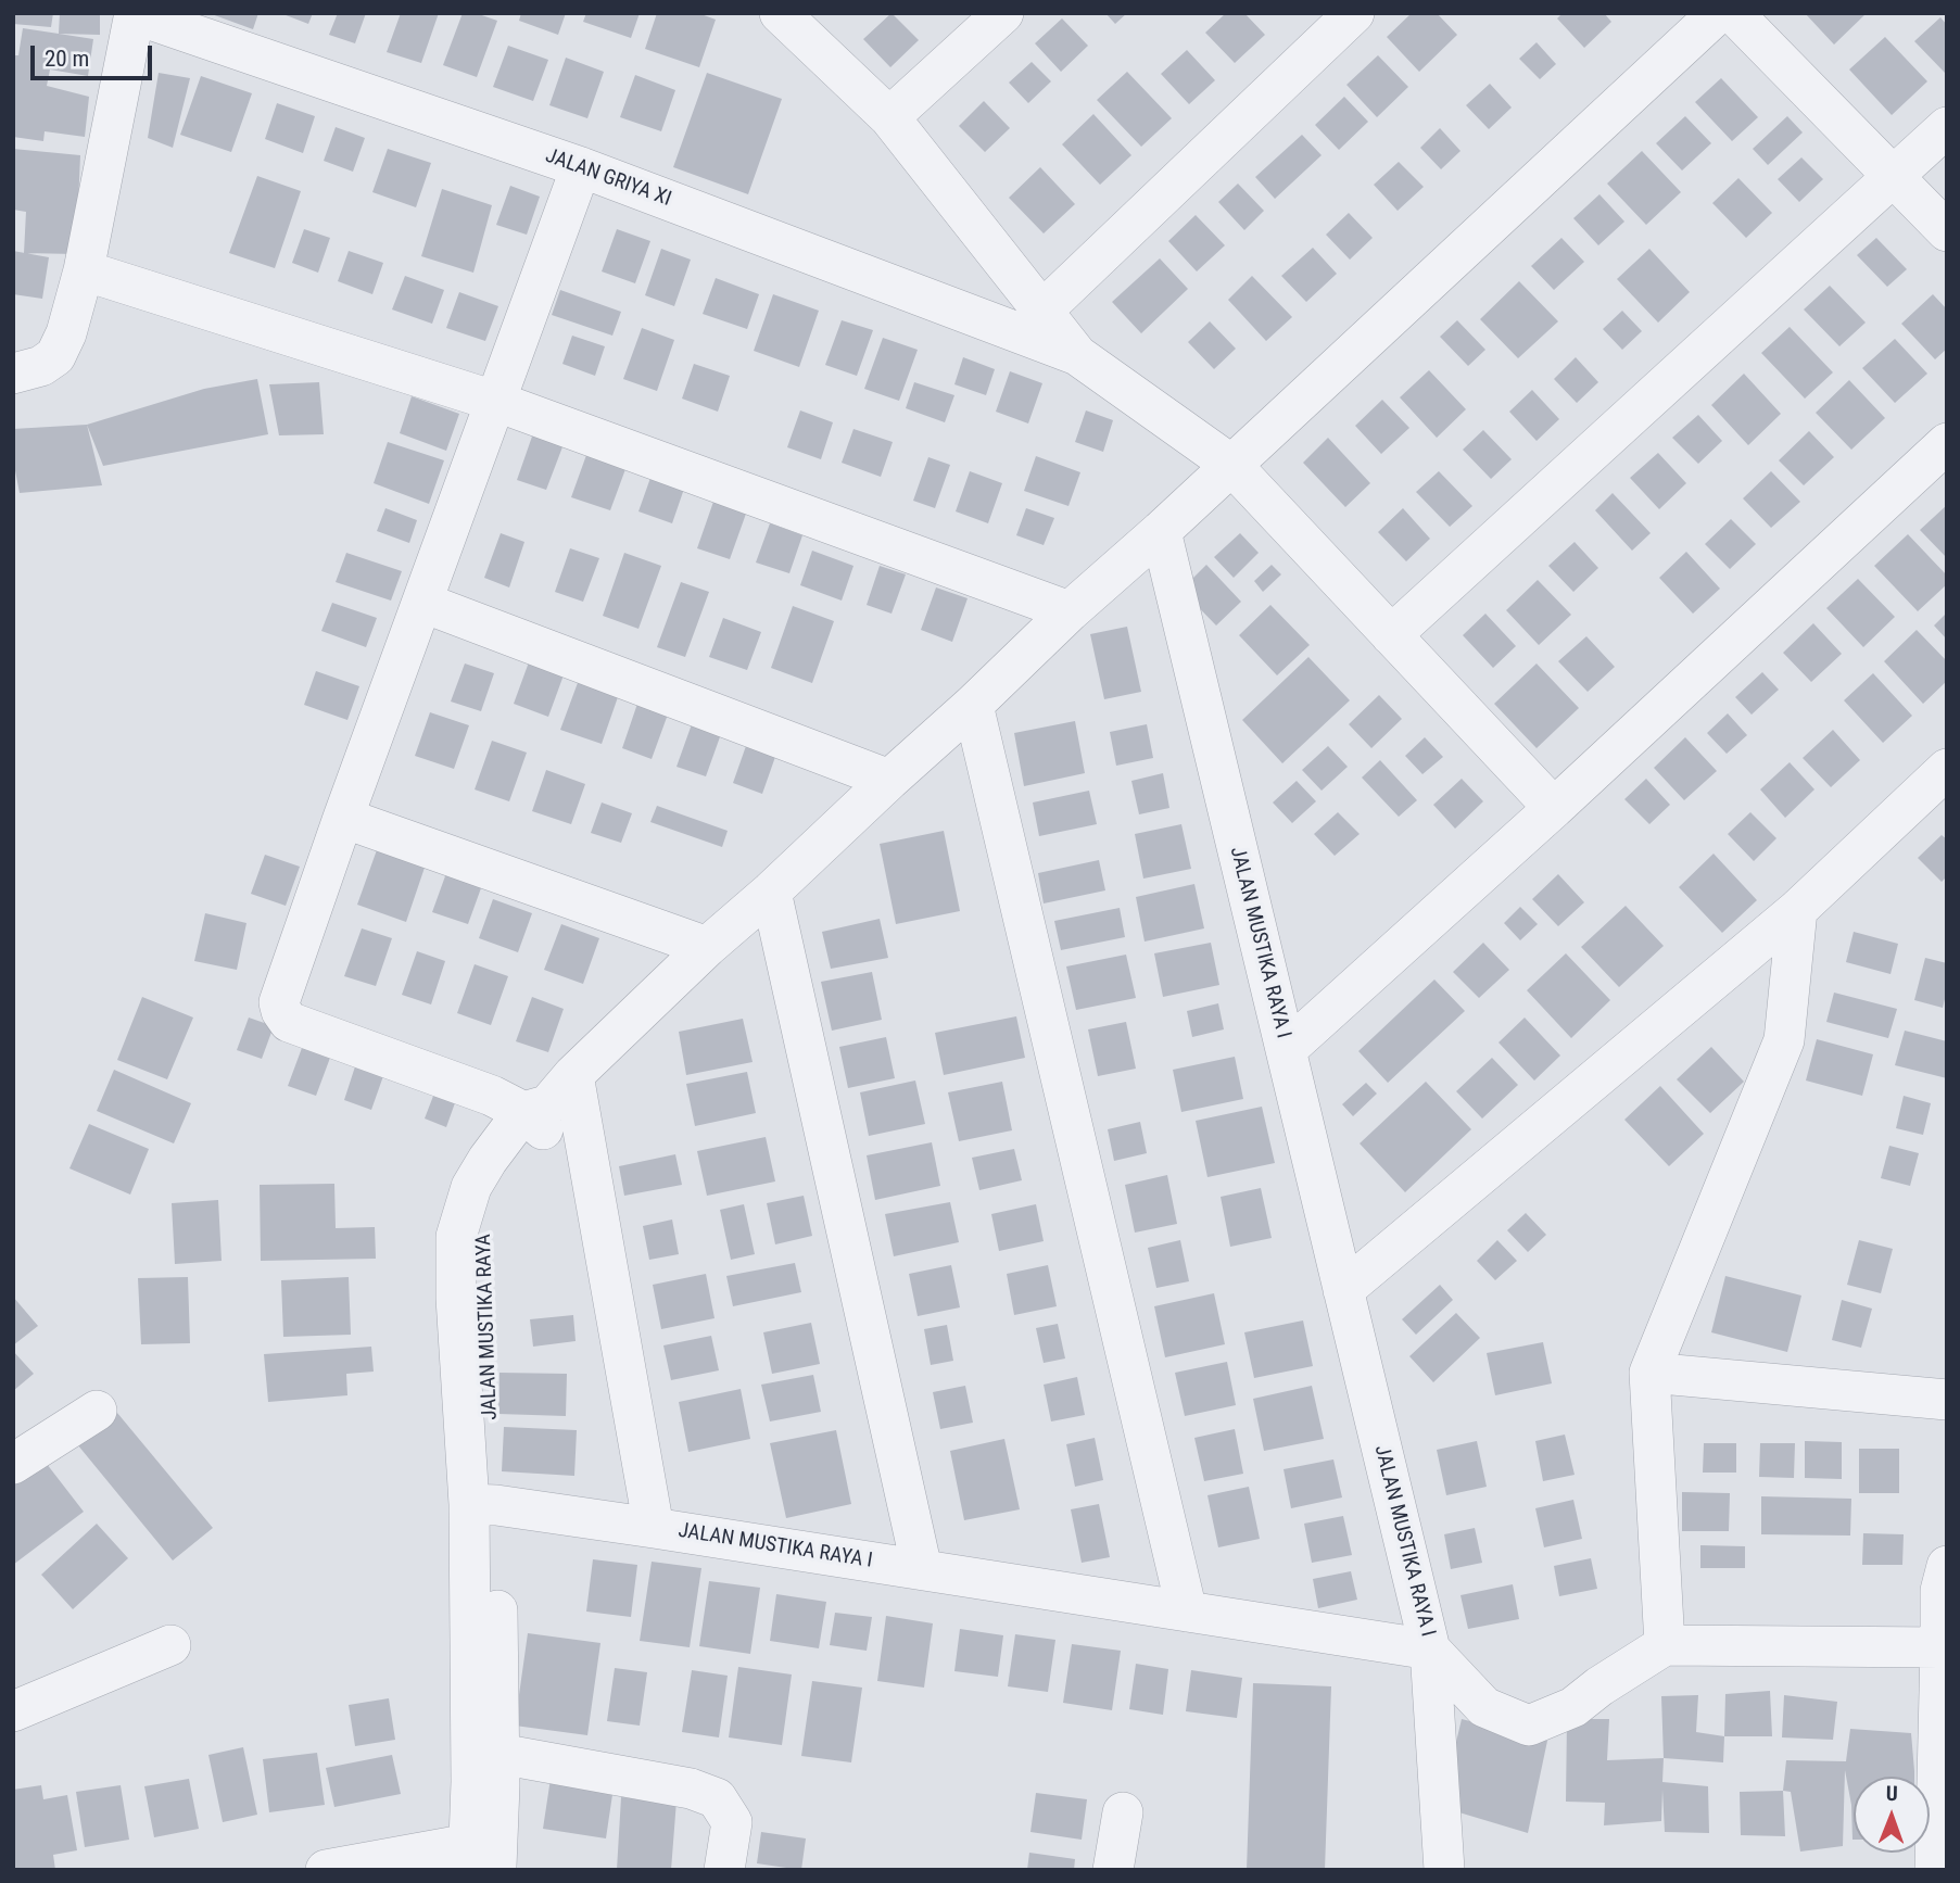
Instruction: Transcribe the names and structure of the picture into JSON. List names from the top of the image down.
{
  "streets": {
    "street": ["JALAN GRIYA XI", "JALAN MUSTIKA RAYA I", "JALAN MUSTIKA RAYA"]
  },
  "crossings": [
    ["JALAN MUSTIKA RAYA I", "JALAN MUSTIKA RAYA"]
  ],
  "scale_bar": "20 m",
  "north": "top"
}
